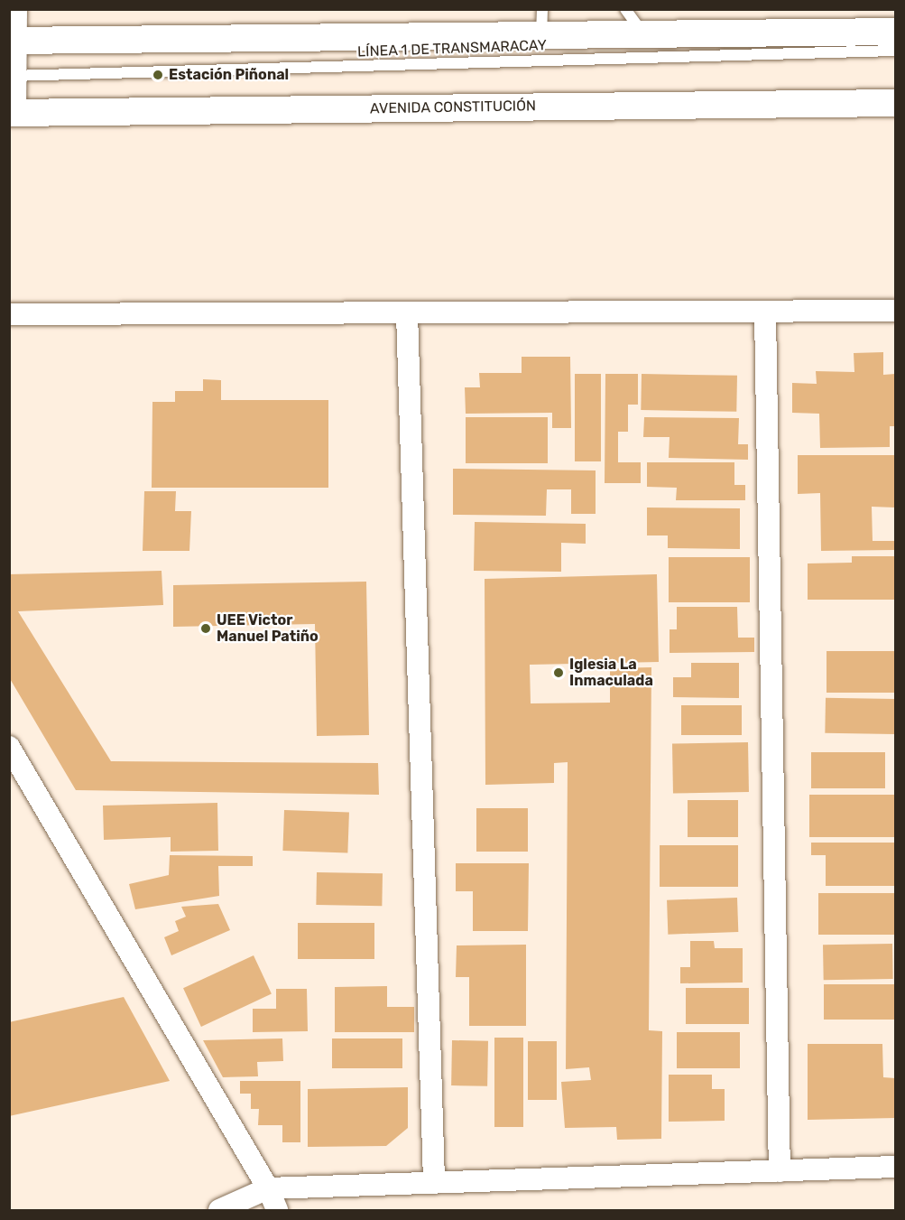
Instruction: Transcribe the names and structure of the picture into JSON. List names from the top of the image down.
{
  "streets": {
    "street": ["AVENIDA CONSTITUCIÓN"],
    "lane": ["LÍNEA 1 DE TRANSMARACAY"]
  },
  "places": ["Estación Piñonal", "UEE Victor Manuel Patiño", "Iglesia La Inmaculada"]
}
